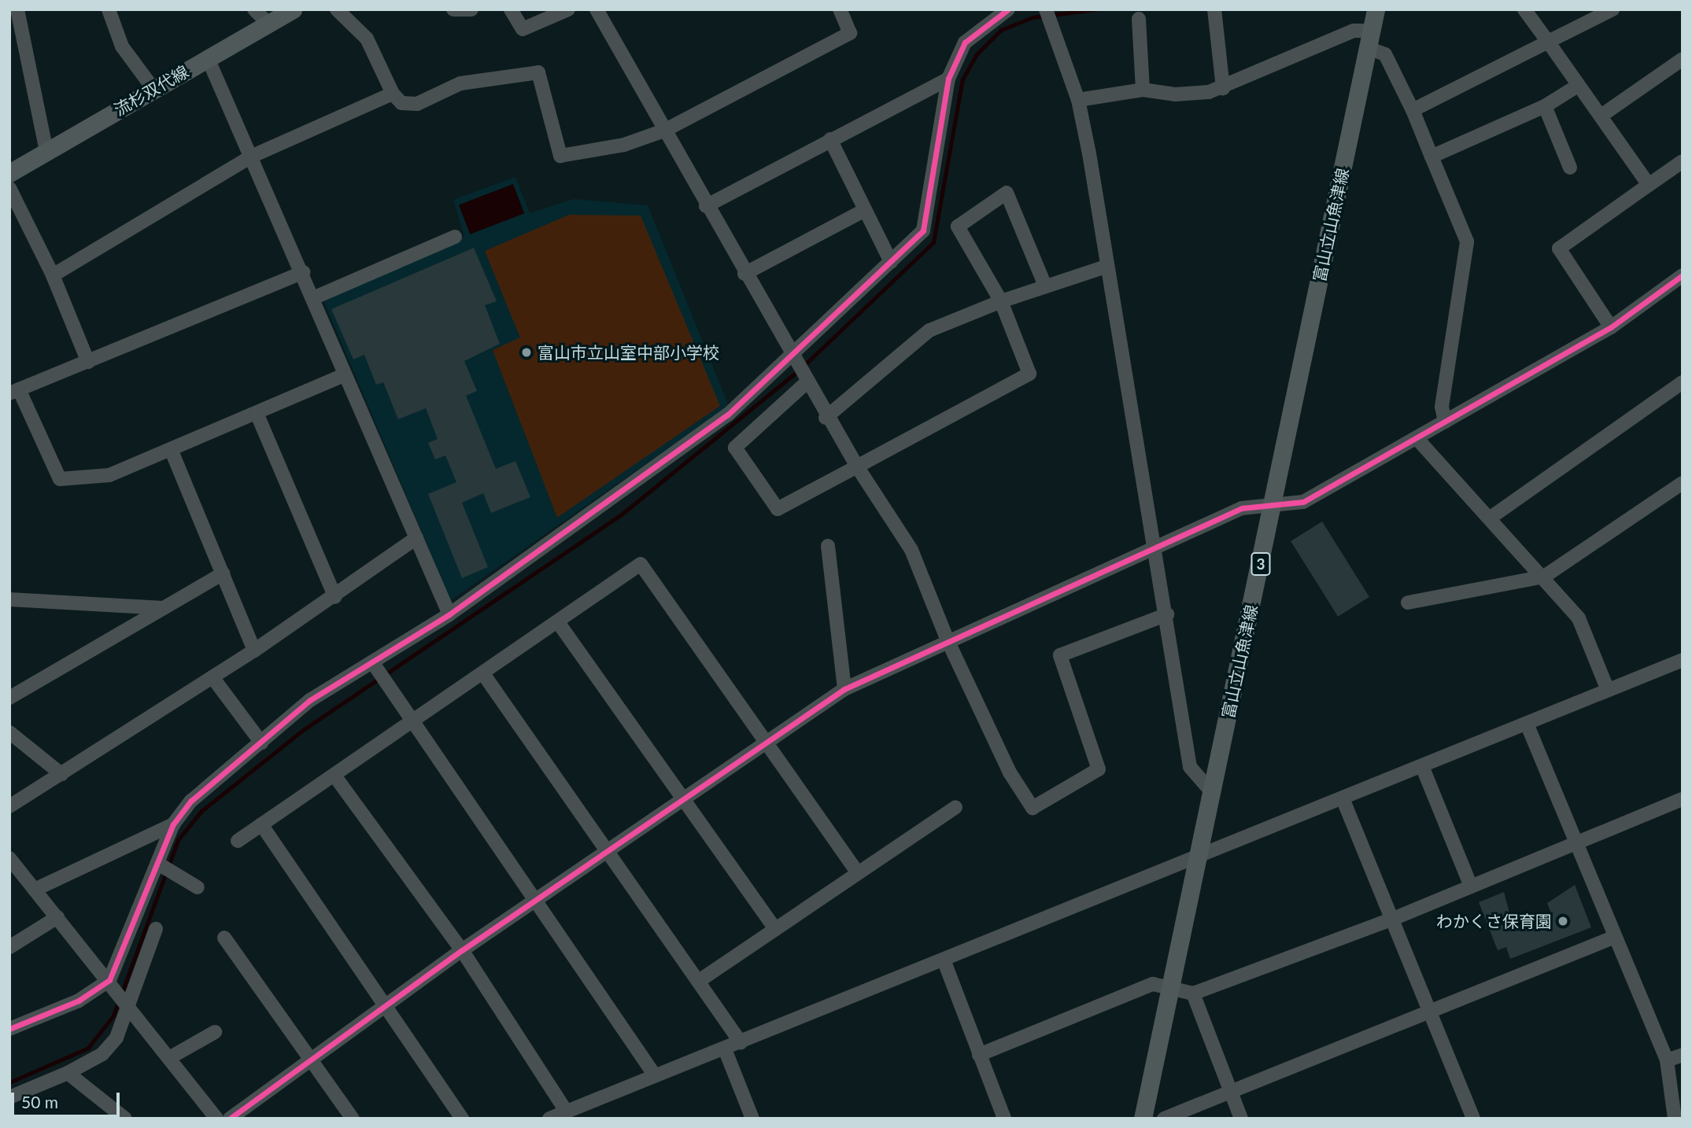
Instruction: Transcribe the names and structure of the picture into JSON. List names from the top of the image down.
{
  "streets": {
    "main road": ["流杉双代線", "富山立山魚津線", "3"]
  },
  "places": ["富山市立山室中部小学校", "わかくさ保育園"],
  "scale_bar": "50 m"
}
